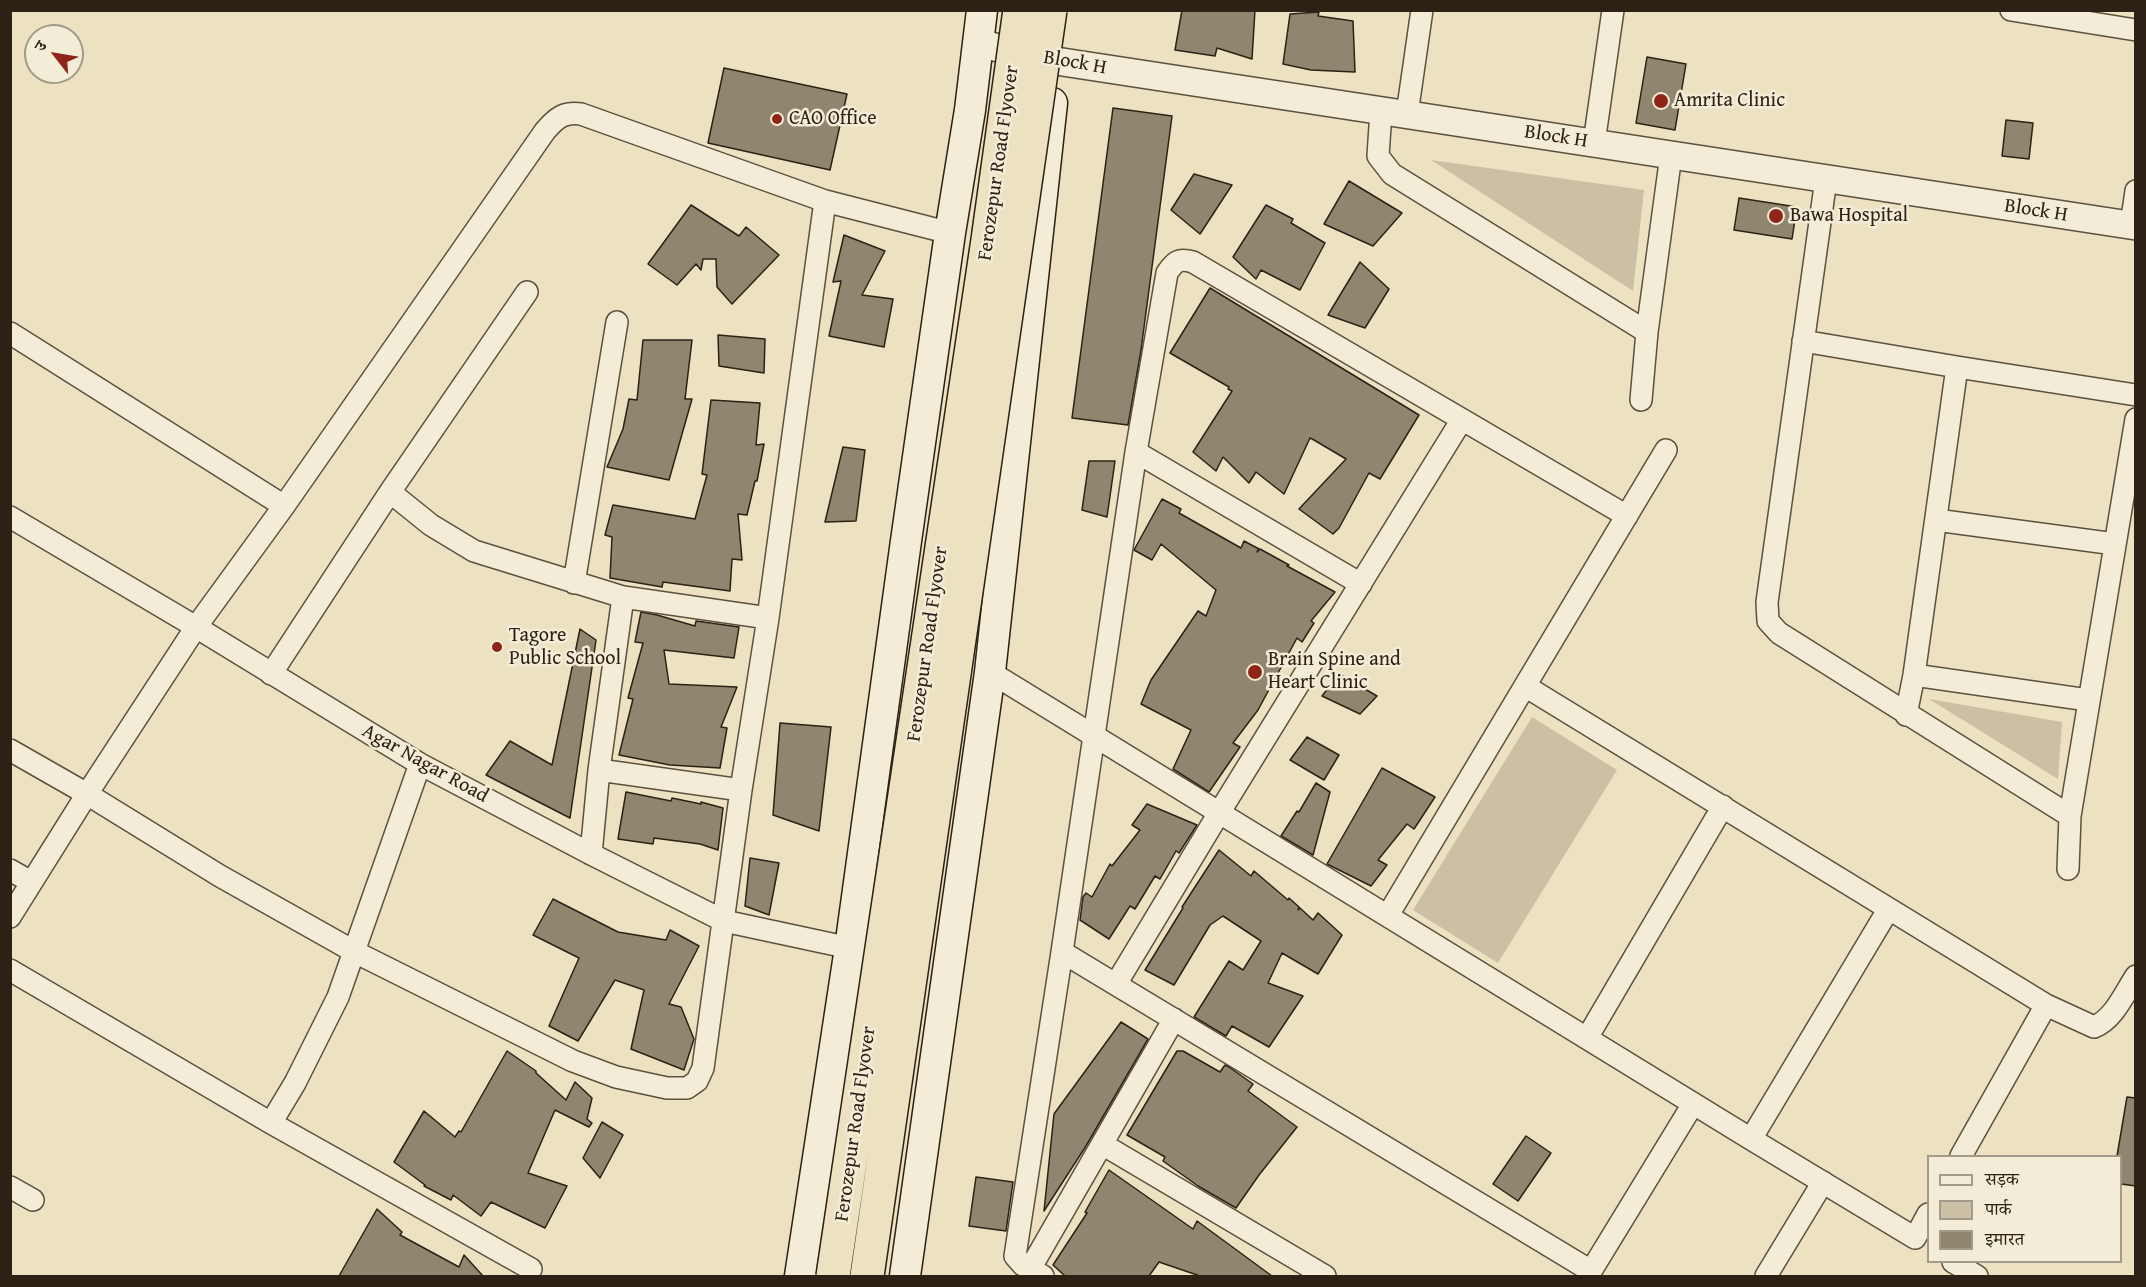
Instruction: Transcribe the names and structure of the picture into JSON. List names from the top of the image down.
{
  "streets": {
    "highway": ["Ferozepur Road Flyover"],
    "street": ["Block H", "Agar Nagar Road"]
  },
  "places": [
    "Amrita Clinic",
    "CAO Office",
    "Bawa Hospital",
    "Tagore Public School",
    "Brain Spine and Heart Clinic"
  ],
  "legend": ["सड़क", "पार्क", "इमारत"],
  "north": "top left"
}
